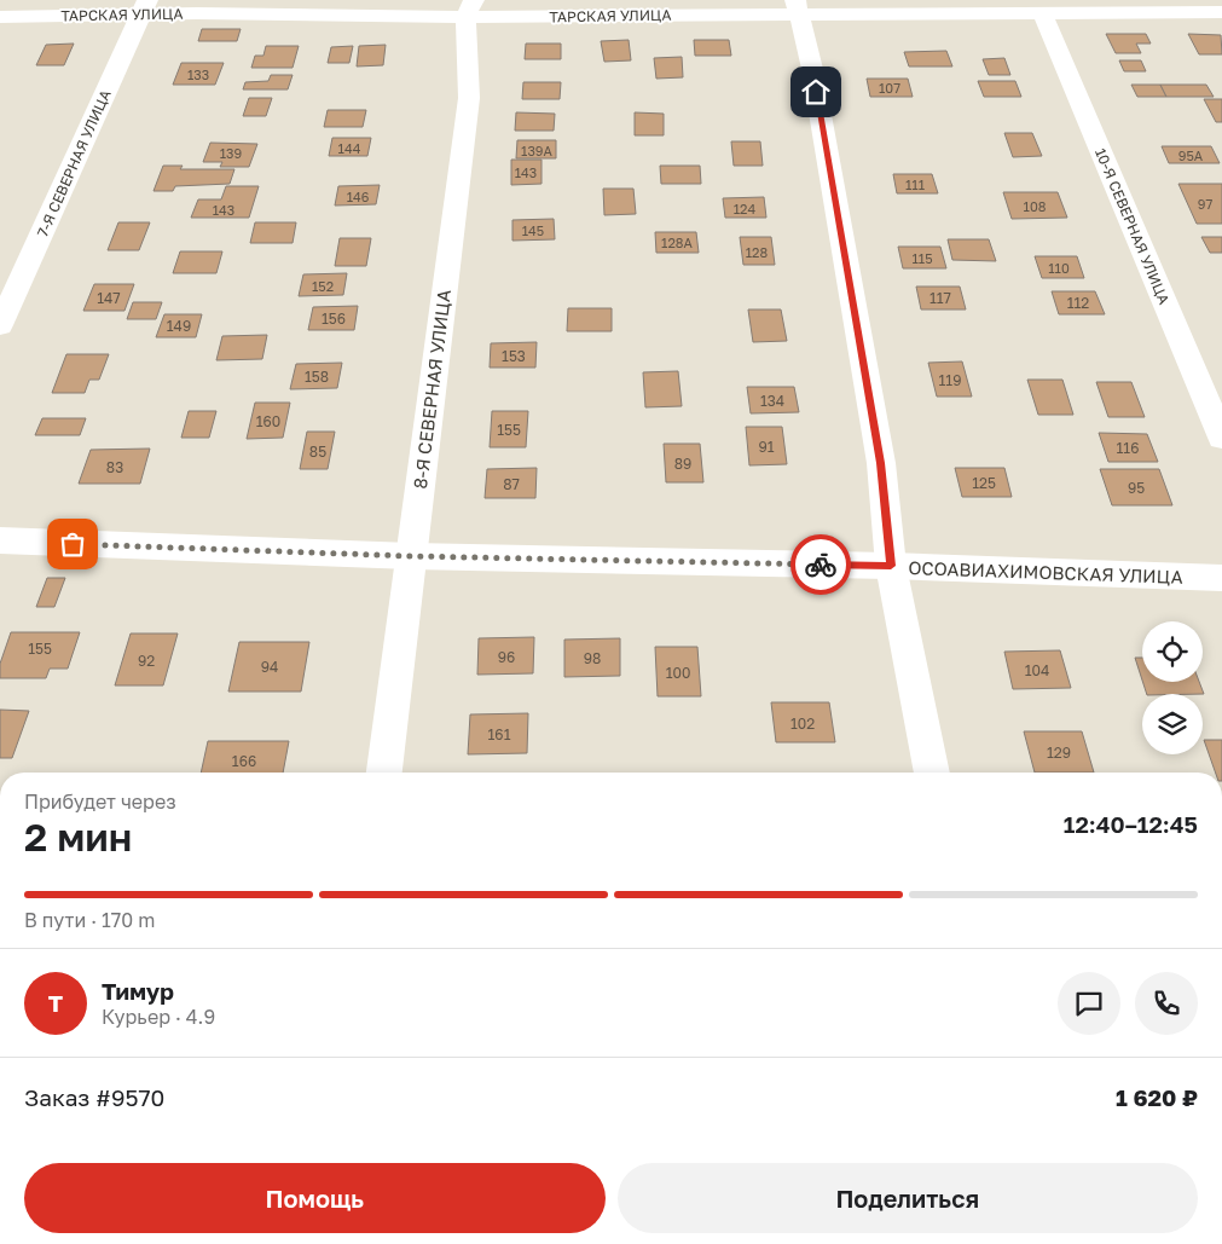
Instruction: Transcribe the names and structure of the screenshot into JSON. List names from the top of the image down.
{
  "streets": {
    "street": [
      "ТАРСКАЯ УЛИЦА",
      "7-Я СЕВЕРНАЯ УЛИЦА",
      "10-Я СЕВЕРНАЯ УЛИЦА",
      "8-Я СЕВЕРНАЯ УЛИЦА",
      "ОСОАВИАХИМОВСКАЯ УЛИЦА"
    ]
  },
  "crossings": [
    ["ТАРСКАЯ УЛИЦА", "7-Я СЕВЕРНАЯ УЛИЦА"],
    ["ТАРСКАЯ УЛИЦА", "10-Я СЕВЕРНАЯ УЛИЦА"],
    ["ТАРСКАЯ УЛИЦА", "8-Я СЕВЕРНАЯ УЛИЦА"],
    ["8-Я СЕВЕРНАЯ УЛИЦА", "ОСОАВИАХИМОВСКАЯ УЛИЦА"]
  ],
  "house_numbers": [
    "133",
    "107",
    "144",
    "139А",
    "139",
    "95А",
    "143",
    "111",
    "146",
    "97",
    "108",
    "124",
    "143",
    "145",
    "128А",
    "128",
    "115",
    "110",
    "152",
    "147",
    "117",
    "112",
    "156",
    "149",
    "153",
    "158",
    "119",
    "134",
    "160",
    "155",
    "91",
    "116",
    "85",
    "89",
    "83",
    "125",
    "87",
    "95",
    "155",
    "96",
    "98",
    "92",
    "94",
    "104",
    "100",
    "102",
    "161",
    "129",
    "166"
  ],
  "page": {
    "heading": ["2 мин", "Прибудет через", "12:40–12:45"],
    "panel": [
      "Тимур",
      "Курьер · 4.9",
      "Заказ #9570",
      "1 620 ₽"
    ],
    "bar": "В пути · 170 m",
    "round": "Т",
    "buttons": ["Помощь", "Поделиться"]
  }
}
